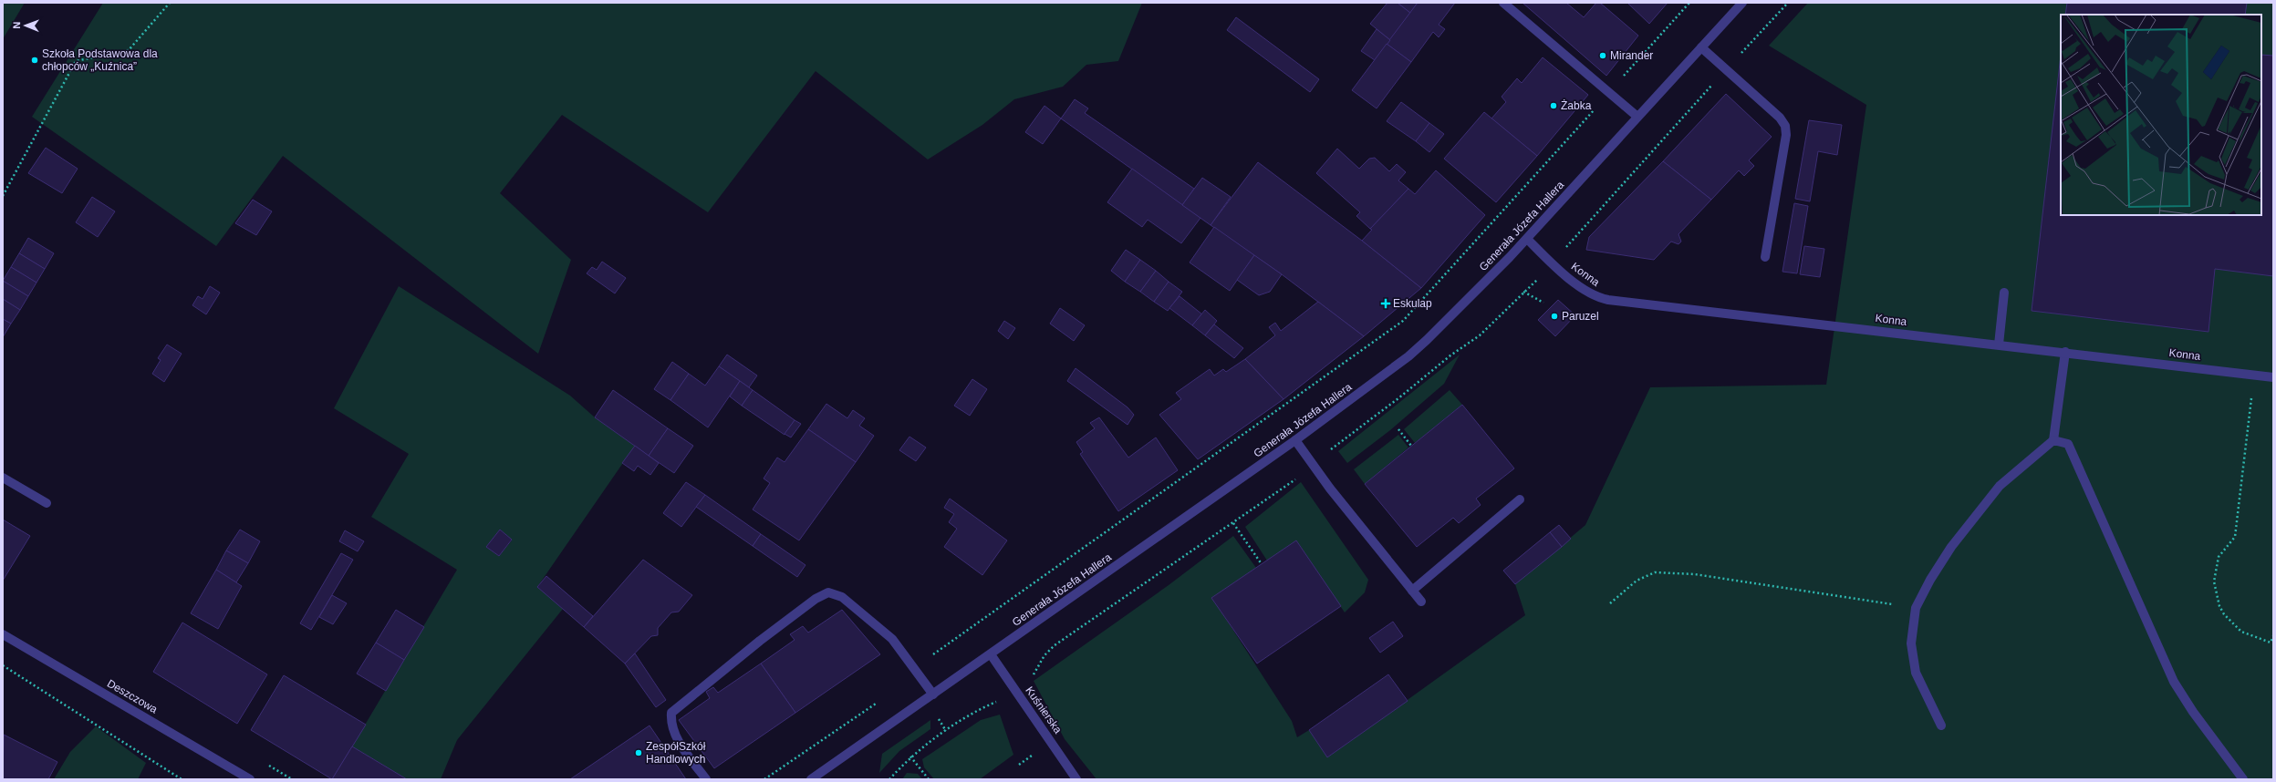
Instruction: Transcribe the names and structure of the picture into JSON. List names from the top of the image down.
{
  "streets": {
    "street": [
      "Generała Józefa Hallera",
      "Konna",
      "Deszczowa",
      "Kuśnierska"
    ]
  },
  "crossings": [
    ["Generała Józefa Hallera", "Konna"],
    ["Generała Józefa Hallera", "Kuśnierska"]
  ],
  "places": {
    "other": [
      "Mirander",
      "Szkoła Podstawowa dla chłopców „Kuźnica”",
      "Żabka",
      "Paruzel",
      "ZespółSzkół Handlowych"
    ],
    "health": ["Eskulap"]
  },
  "north": "left"
}
